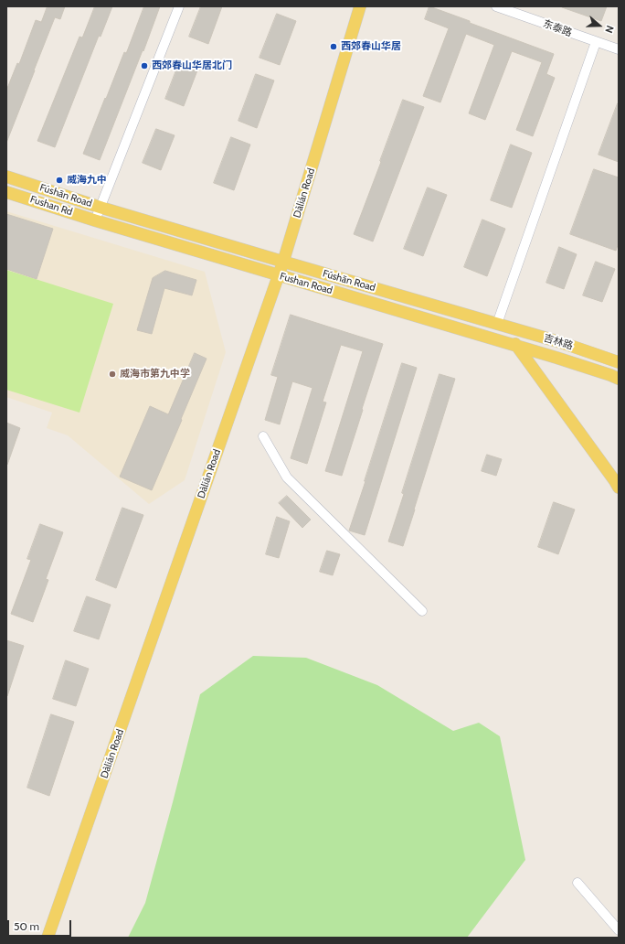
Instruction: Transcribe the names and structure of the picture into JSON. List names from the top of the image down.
{
  "streets": {
    "main road": [
      "Dàlián Road",
      "Fúshān Road",
      "Fushan Rd",
      "Fushan Road",
      "吉林路"
    ],
    "street": ["东泰路"]
  },
  "crossings": [
    ["Dàlián Road", "Fúshān Road"],
    ["Dàlián Road", "Fushan Road"],
    ["Fúshān Road", "吉林路"],
    ["Fushan Rd", "Fushan Road"],
    ["Fushan Road", "吉林路"]
  ],
  "places": [
    "西郊春山华居",
    "西郊春山华居北门",
    "威海九中",
    "威海市第九中学"
  ],
  "scale_bar": "50 m",
  "north": "right"
}
